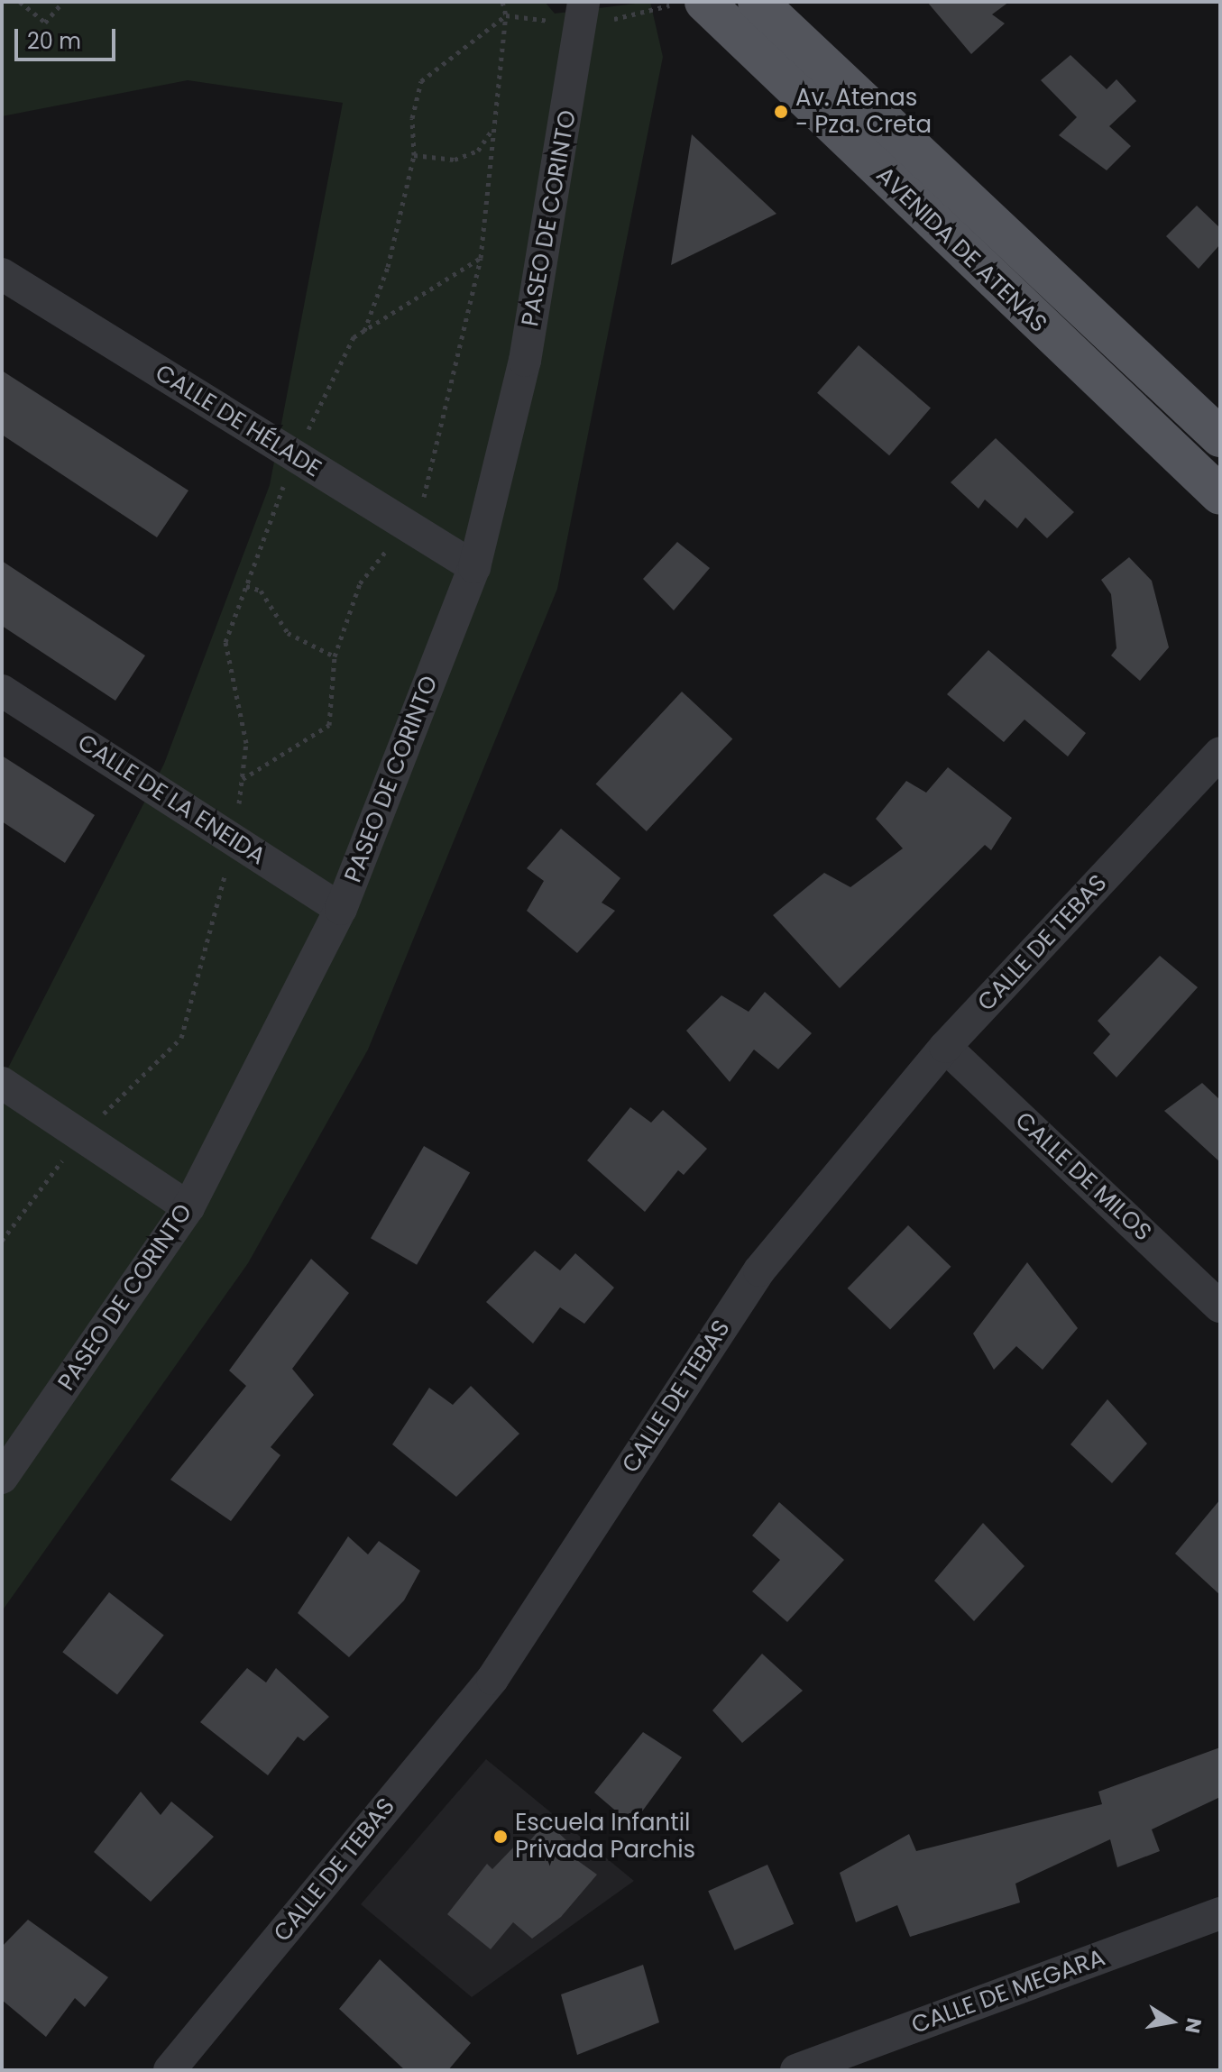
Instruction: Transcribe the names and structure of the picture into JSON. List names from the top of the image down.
{
  "streets": {
    "main road": ["AVENIDA DE ATENAS"],
    "street": [
      "PASEO DE CORINTO",
      "CALLE DE HÉLADE",
      "CALLE DE LA ENEIDA",
      "CALLE DE TEBAS",
      "CALLE DE MILOS",
      "CALLE DE MEGARA"
    ]
  },
  "crossings": [
    ["PASEO DE CORINTO", "CALLE DE HÉLADE"],
    ["PASEO DE CORINTO", "CALLE DE LA ENEIDA"],
    ["CALLE DE TEBAS", "CALLE DE MILOS"]
  ],
  "places": ["Av. Atenas - Pza. Creta", "Escuela Infantil Privada Parchis"],
  "scale_bar": "20 m",
  "north": "right"
}
